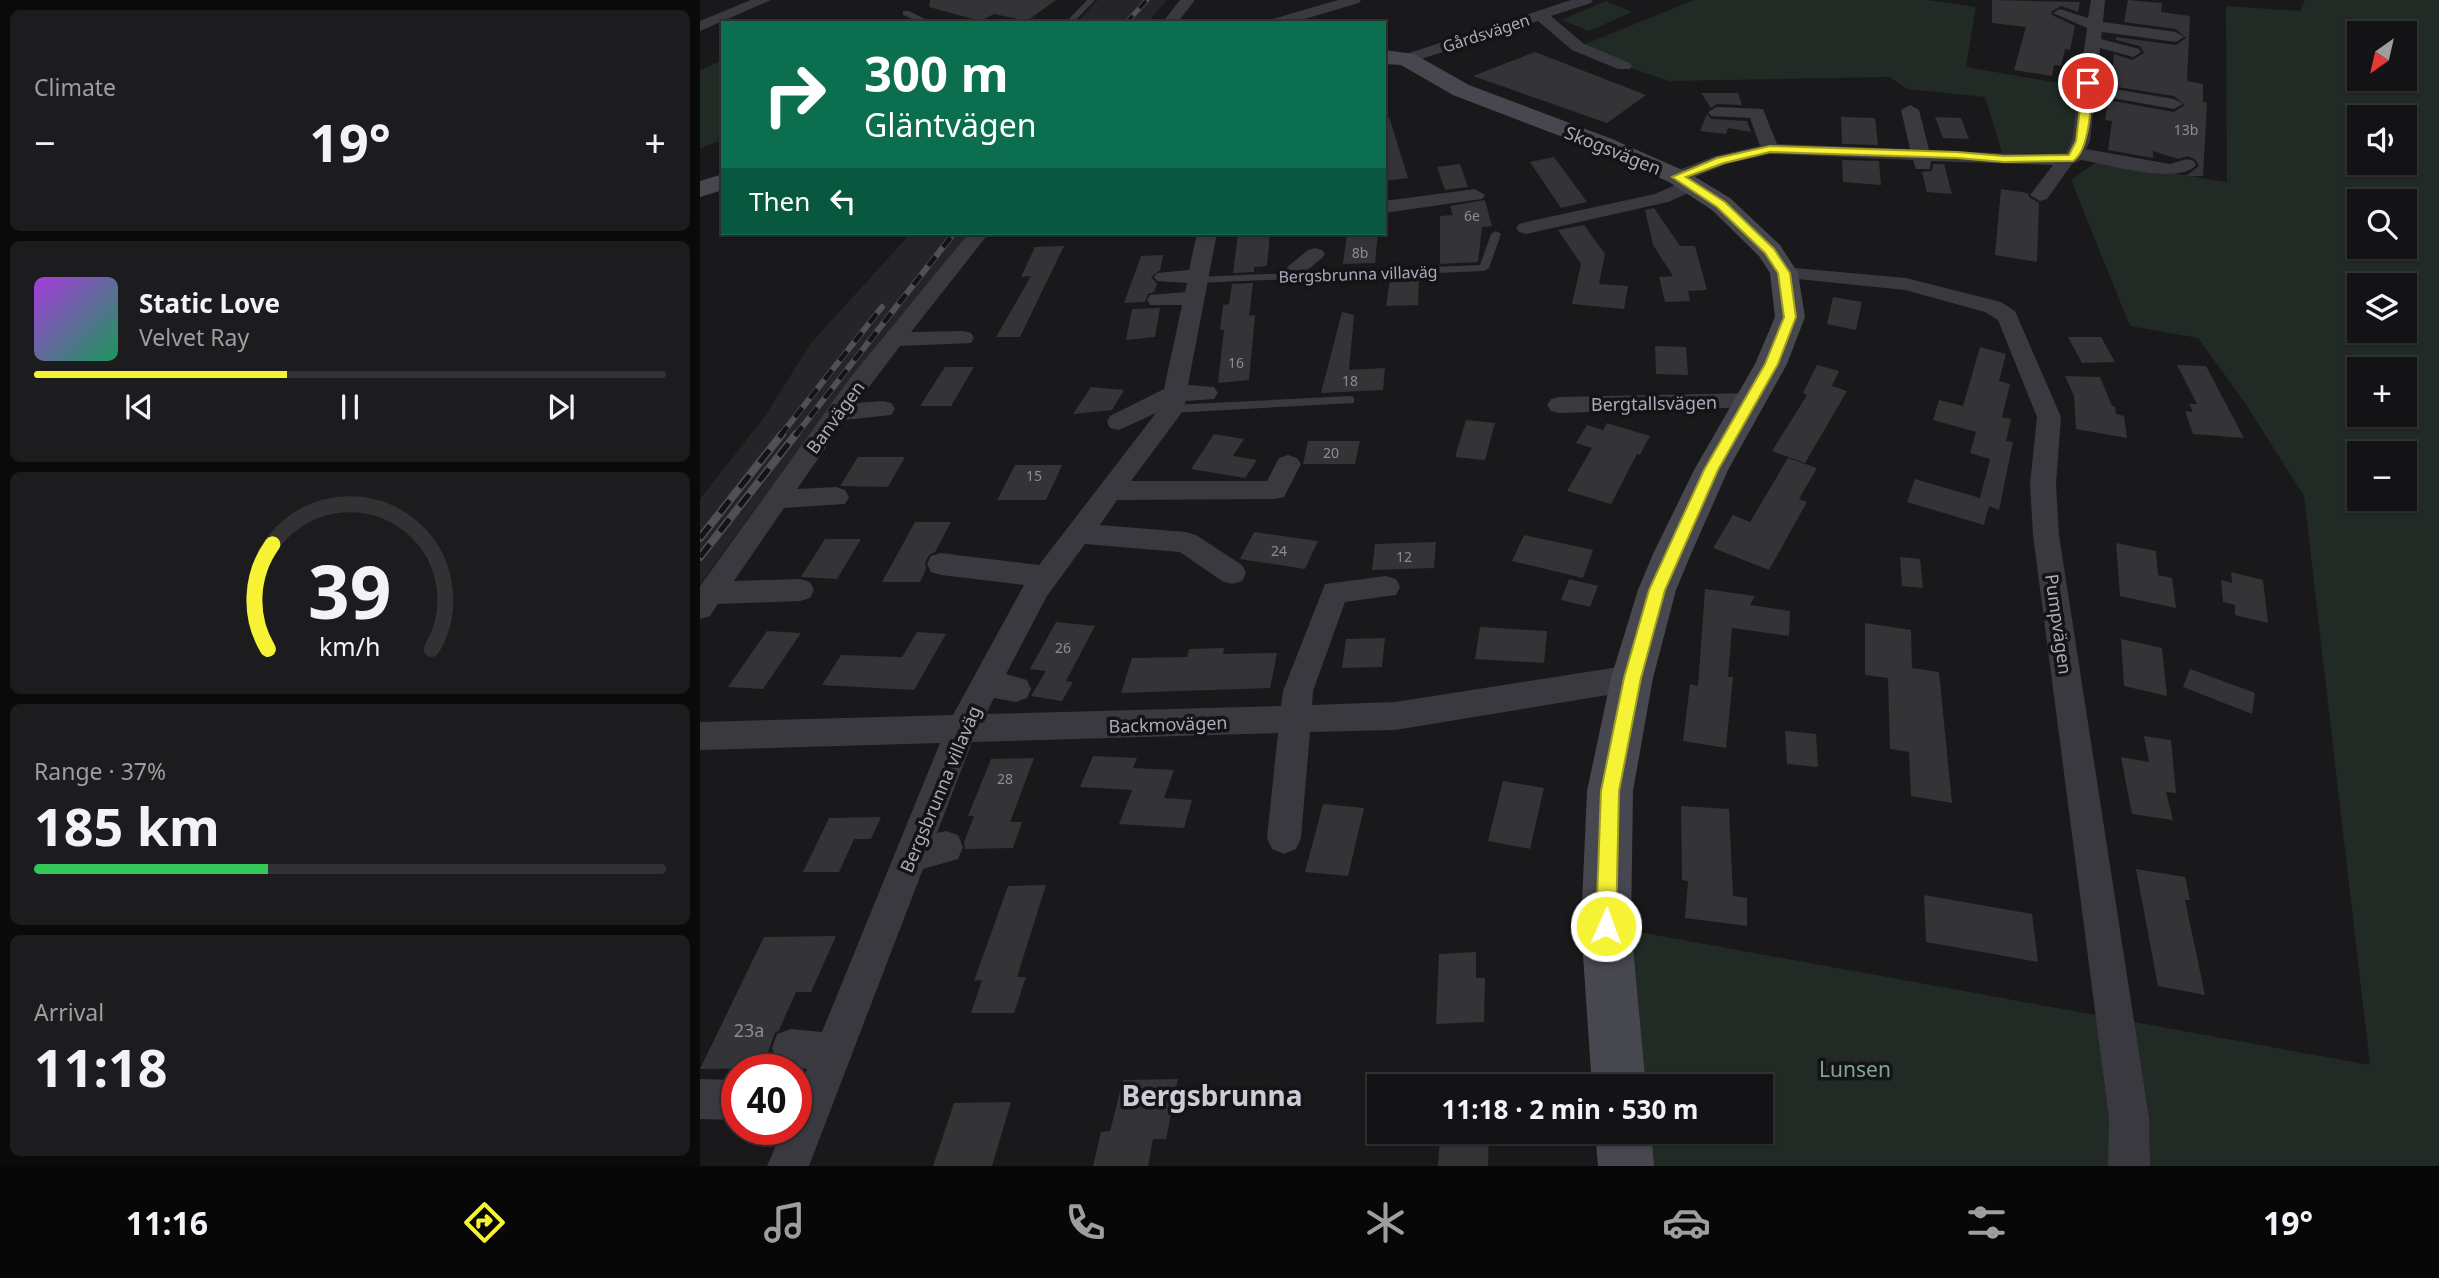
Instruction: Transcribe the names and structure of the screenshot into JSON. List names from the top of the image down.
{
  "streets": {
    "street": [
      "Gårdsvägen",
      "Skogsvägen",
      "Bergsbrunna villaväg",
      "Bergtallsvägen",
      "Banvägen",
      "Pumpvägen",
      "Backmovägen"
    ]
  },
  "crossings": [
    ["Gårdsvägen", "Skogsvägen"],
    ["Skogsvägen", "Bergtallsvägen"],
    ["Skogsvägen", "Pumpvägen"],
    ["Skogsvägen", "Backmovägen"],
    ["Bergsbrunna villaväg", "Backmovägen"]
  ],
  "districts": ["Bergsbrunna"],
  "parks": ["Lunsen"],
  "house_numbers": [
    "13b",
    "6e",
    "8b",
    "16",
    "18",
    "20",
    "15",
    "24",
    "12",
    "26",
    "28",
    "23a"
  ],
  "north": "bottom left",
  "page": {
    "tile": [
      "Climate",
      ["Range · 37%", "185 km"],
      ["Arrival", "11:18"]
    ],
    "map_buttons": ["+", "−"],
    "turn": ["300 m", "Gläntvägen"],
    "heat": ["−", "19°", "+"],
    "then": "Then",
    "song": ["Static Love", "Velvet Ray"],
    "limit": "40",
    "trip": "11:18 · 2 min · 530 m",
    "tabs": ["11:16", "19°"],
    "gauge": ["39", "km/h"]
  }
}
